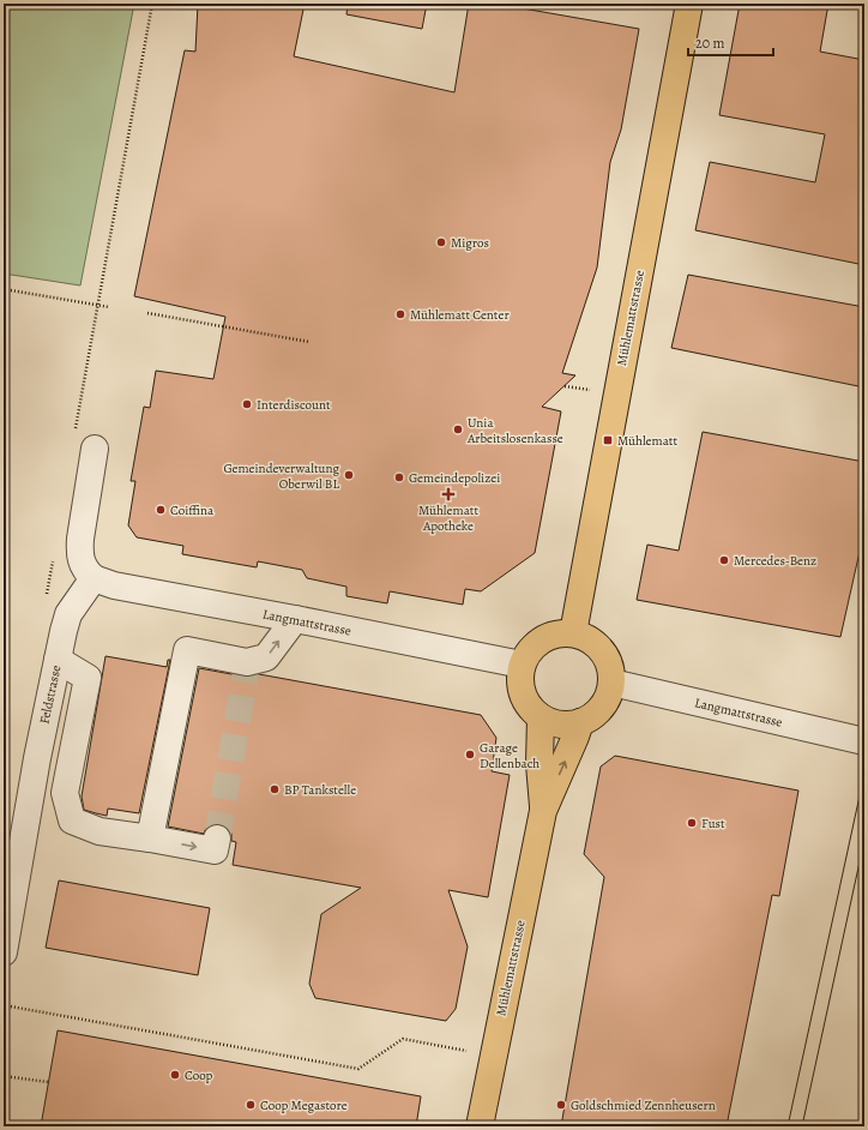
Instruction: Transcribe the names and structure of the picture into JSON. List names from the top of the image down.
{
  "streets": {
    "main road": ["Mühlemattstrasse"],
    "street": ["Langmattstrasse", "Feldstrasse"]
  },
  "crossings": [
    ["Mühlemattstrasse", "Langmattstrasse"],
    ["Langmattstrasse", "Feldstrasse"]
  ],
  "places": {
    "other": [
      "Migros",
      "Mühlematt Center",
      "Interdiscount",
      "Unia Arbeitslosenkasse",
      "Gemeindeverwaltung Oberwil BL",
      "Gemeindepolizei",
      "Coiffina",
      "Mercedes-Benz",
      "Garage Dellenbach",
      "BP Tankstelle",
      "Fust",
      "Coop",
      "Coop Megastore",
      "Goldschmied Zennheusern"
    ],
    "transit": ["Mühlematt"],
    "health": ["Mühlematt Apotheke"]
  },
  "scale_bar": "20 m"
}
